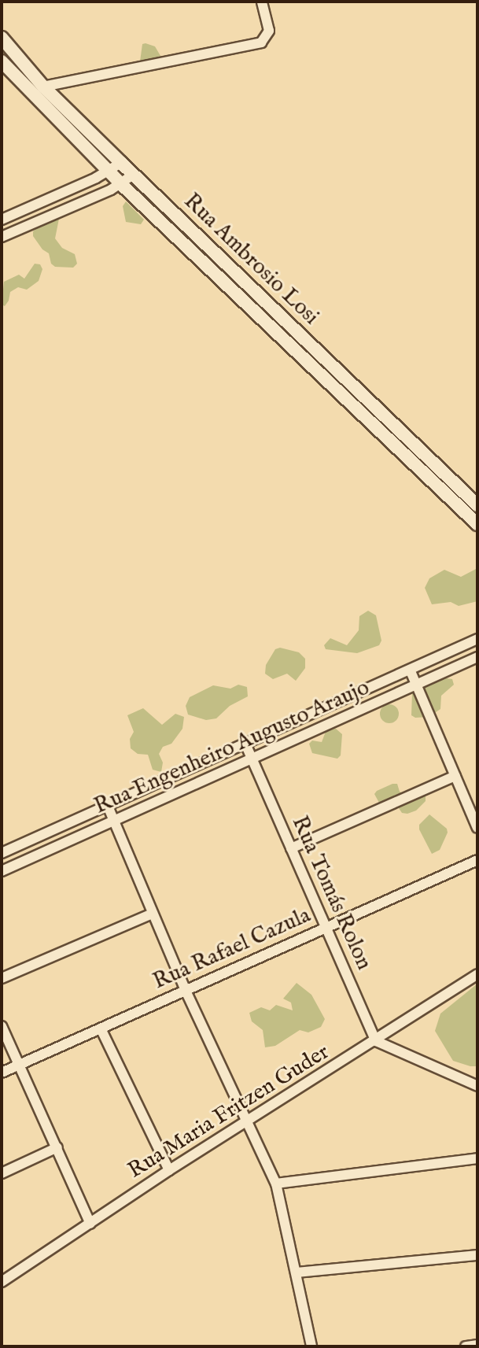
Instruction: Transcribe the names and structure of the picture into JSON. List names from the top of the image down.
{
  "streets": {
    "street": [
      "Rua Ambrosio Losi",
      "Rua Engenheiro Augusto Araujo",
      "Rua Tomás Rolon",
      "Rua Rafael Cazula",
      "Rua Maria Fritzen Guder"
    ]
  },
  "crossings": [
    ["Rua Engenheiro Augusto Araujo", "Rua Tomás Rolon"],
    ["Rua Tomás Rolon", "Rua Rafael Cazula"],
    ["Rua Tomás Rolon", "Rua Maria Fritzen Guder"]
  ]
}
